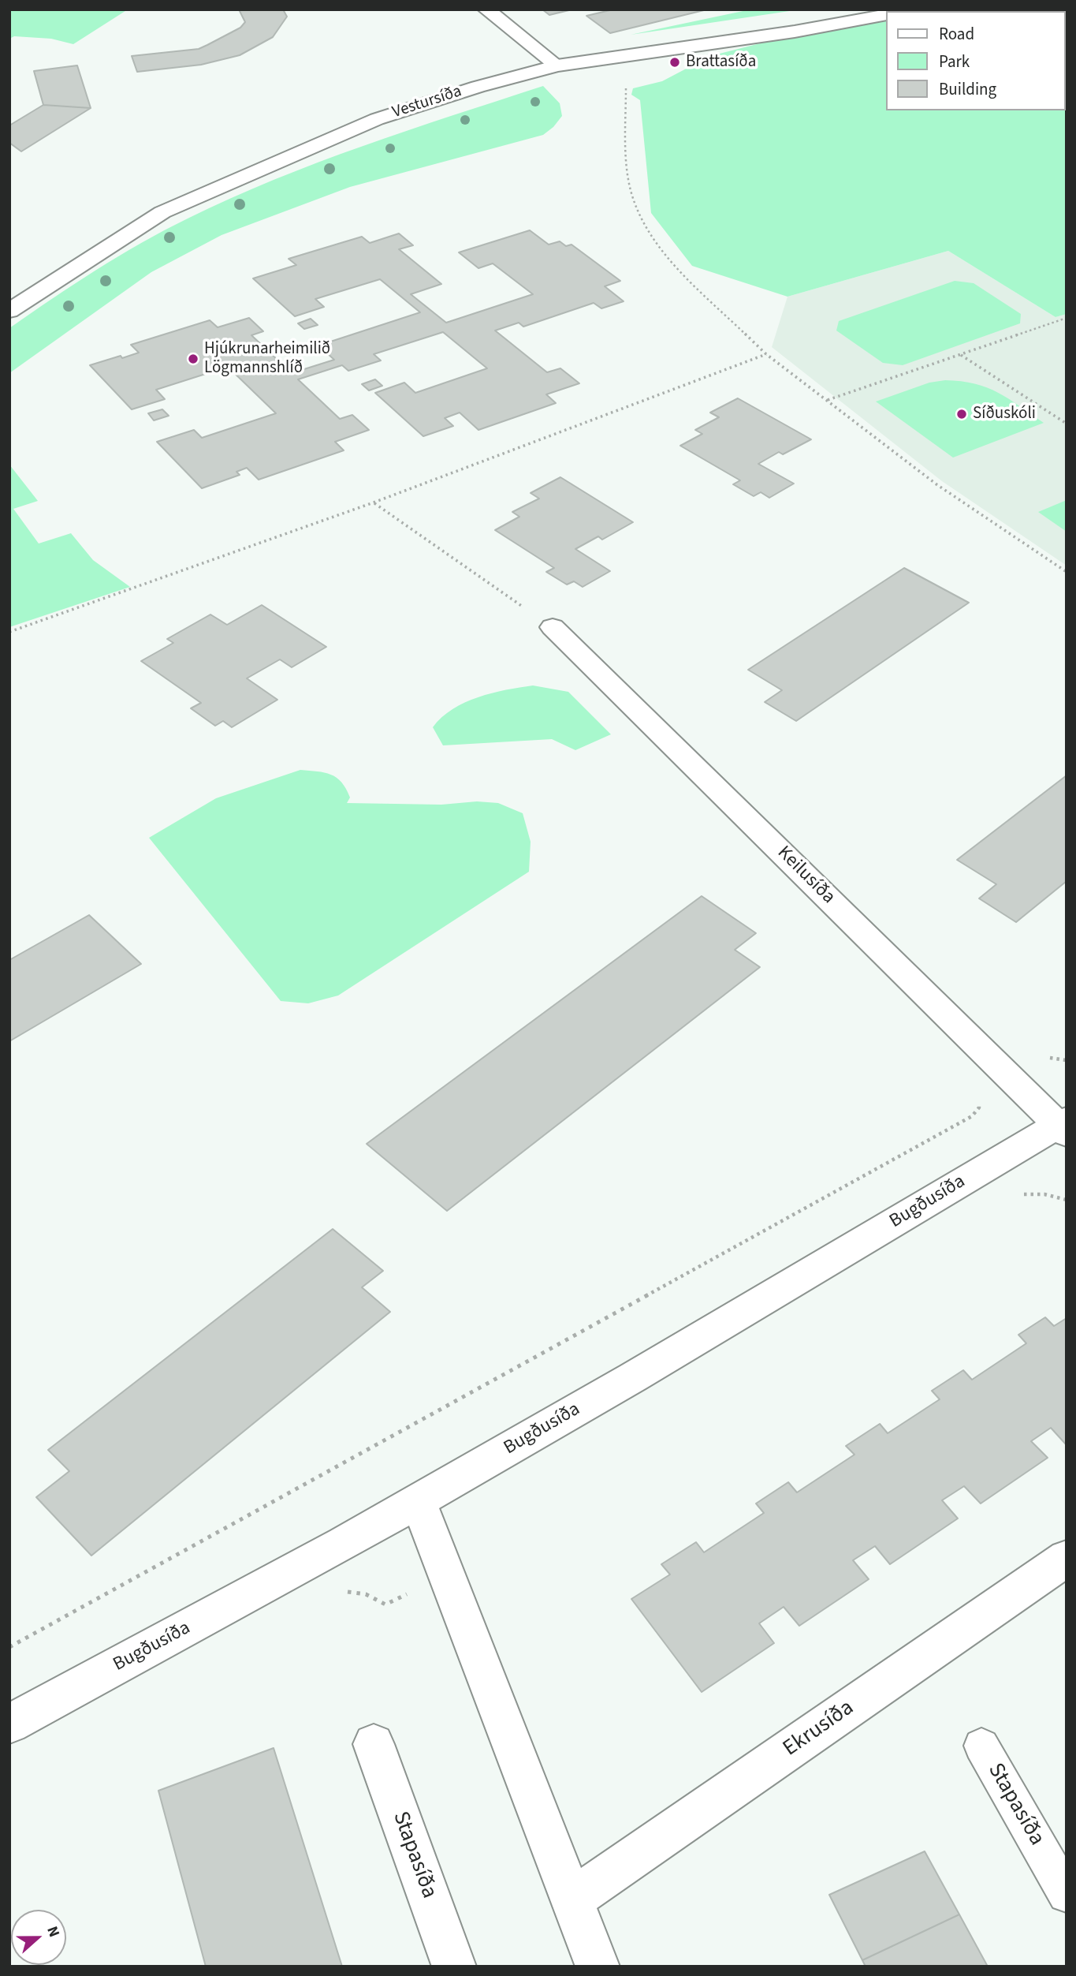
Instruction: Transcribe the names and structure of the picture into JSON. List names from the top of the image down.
{
  "streets": {
    "street": [
      "Vestursíða",
      "Keilusíða",
      "Bugðusíða",
      "Ekrusíða",
      "Stapasíða"
    ]
  },
  "crossings": [
    ["Keilusíða", "Bugðusíða"]
  ],
  "places": ["Brattasíða", "Hjúkrunarheimilið Lögmannshlíð", "Síðuskóli"],
  "legend": ["Road", "Park", "Building"],
  "north": "right"
}
